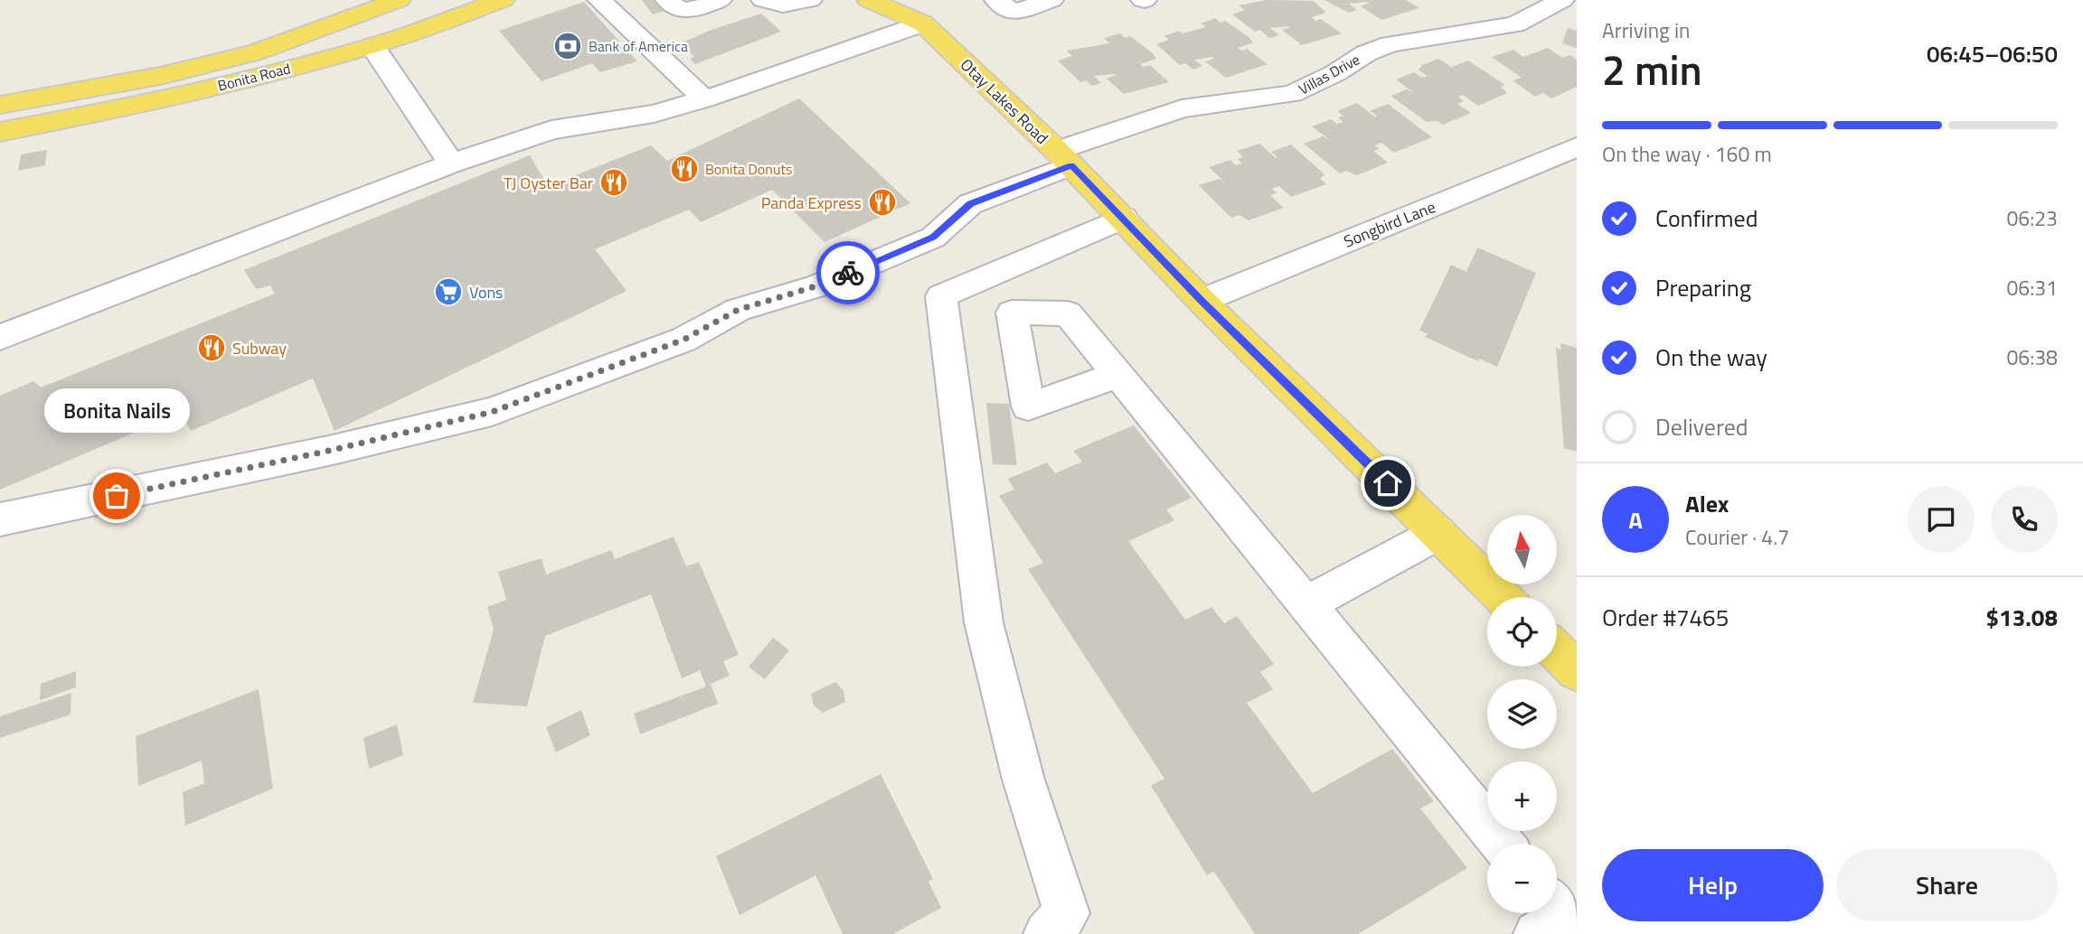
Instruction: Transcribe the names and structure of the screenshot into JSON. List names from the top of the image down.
{
  "streets": {
    "main road": ["Bonita Road", "Otay Lakes Road"],
    "street": ["Villas Drive", "Songbird Lane"]
  },
  "crossings": [
    ["Villas Drive", "Otay Lakes Road"],
    ["Otay Lakes Road", "Songbird Lane"]
  ],
  "places": {
    "bank": ["Bank of America"],
    "restaurant": [
      "Bonita Donuts",
      "TJ Oyster Bar",
      "Panda Express",
      "Subway"
    ],
    "supermarket": ["Vons"],
    "other": ["Bonita Nails"]
  },
  "north": "top",
  "page": {
    "heading": ["2 min", "Arriving in", "06:45–06:50"],
    "panel": [
      "Alex",
      "Courier · 4.7",
      "Order #7465",
      "$13.08"
    ],
    "bar": "On the way · 160 m",
    "list": [
      ["Confirmed", "06:23"],
      ["Preparing", "06:31"],
      ["On the way", "06:38"],
      "Delivered"
    ],
    "bubble": "Bonita Nails",
    "round": "A",
    "map_buttons": ["+", "−"],
    "buttons": ["Help", "Share"]
  }
}
